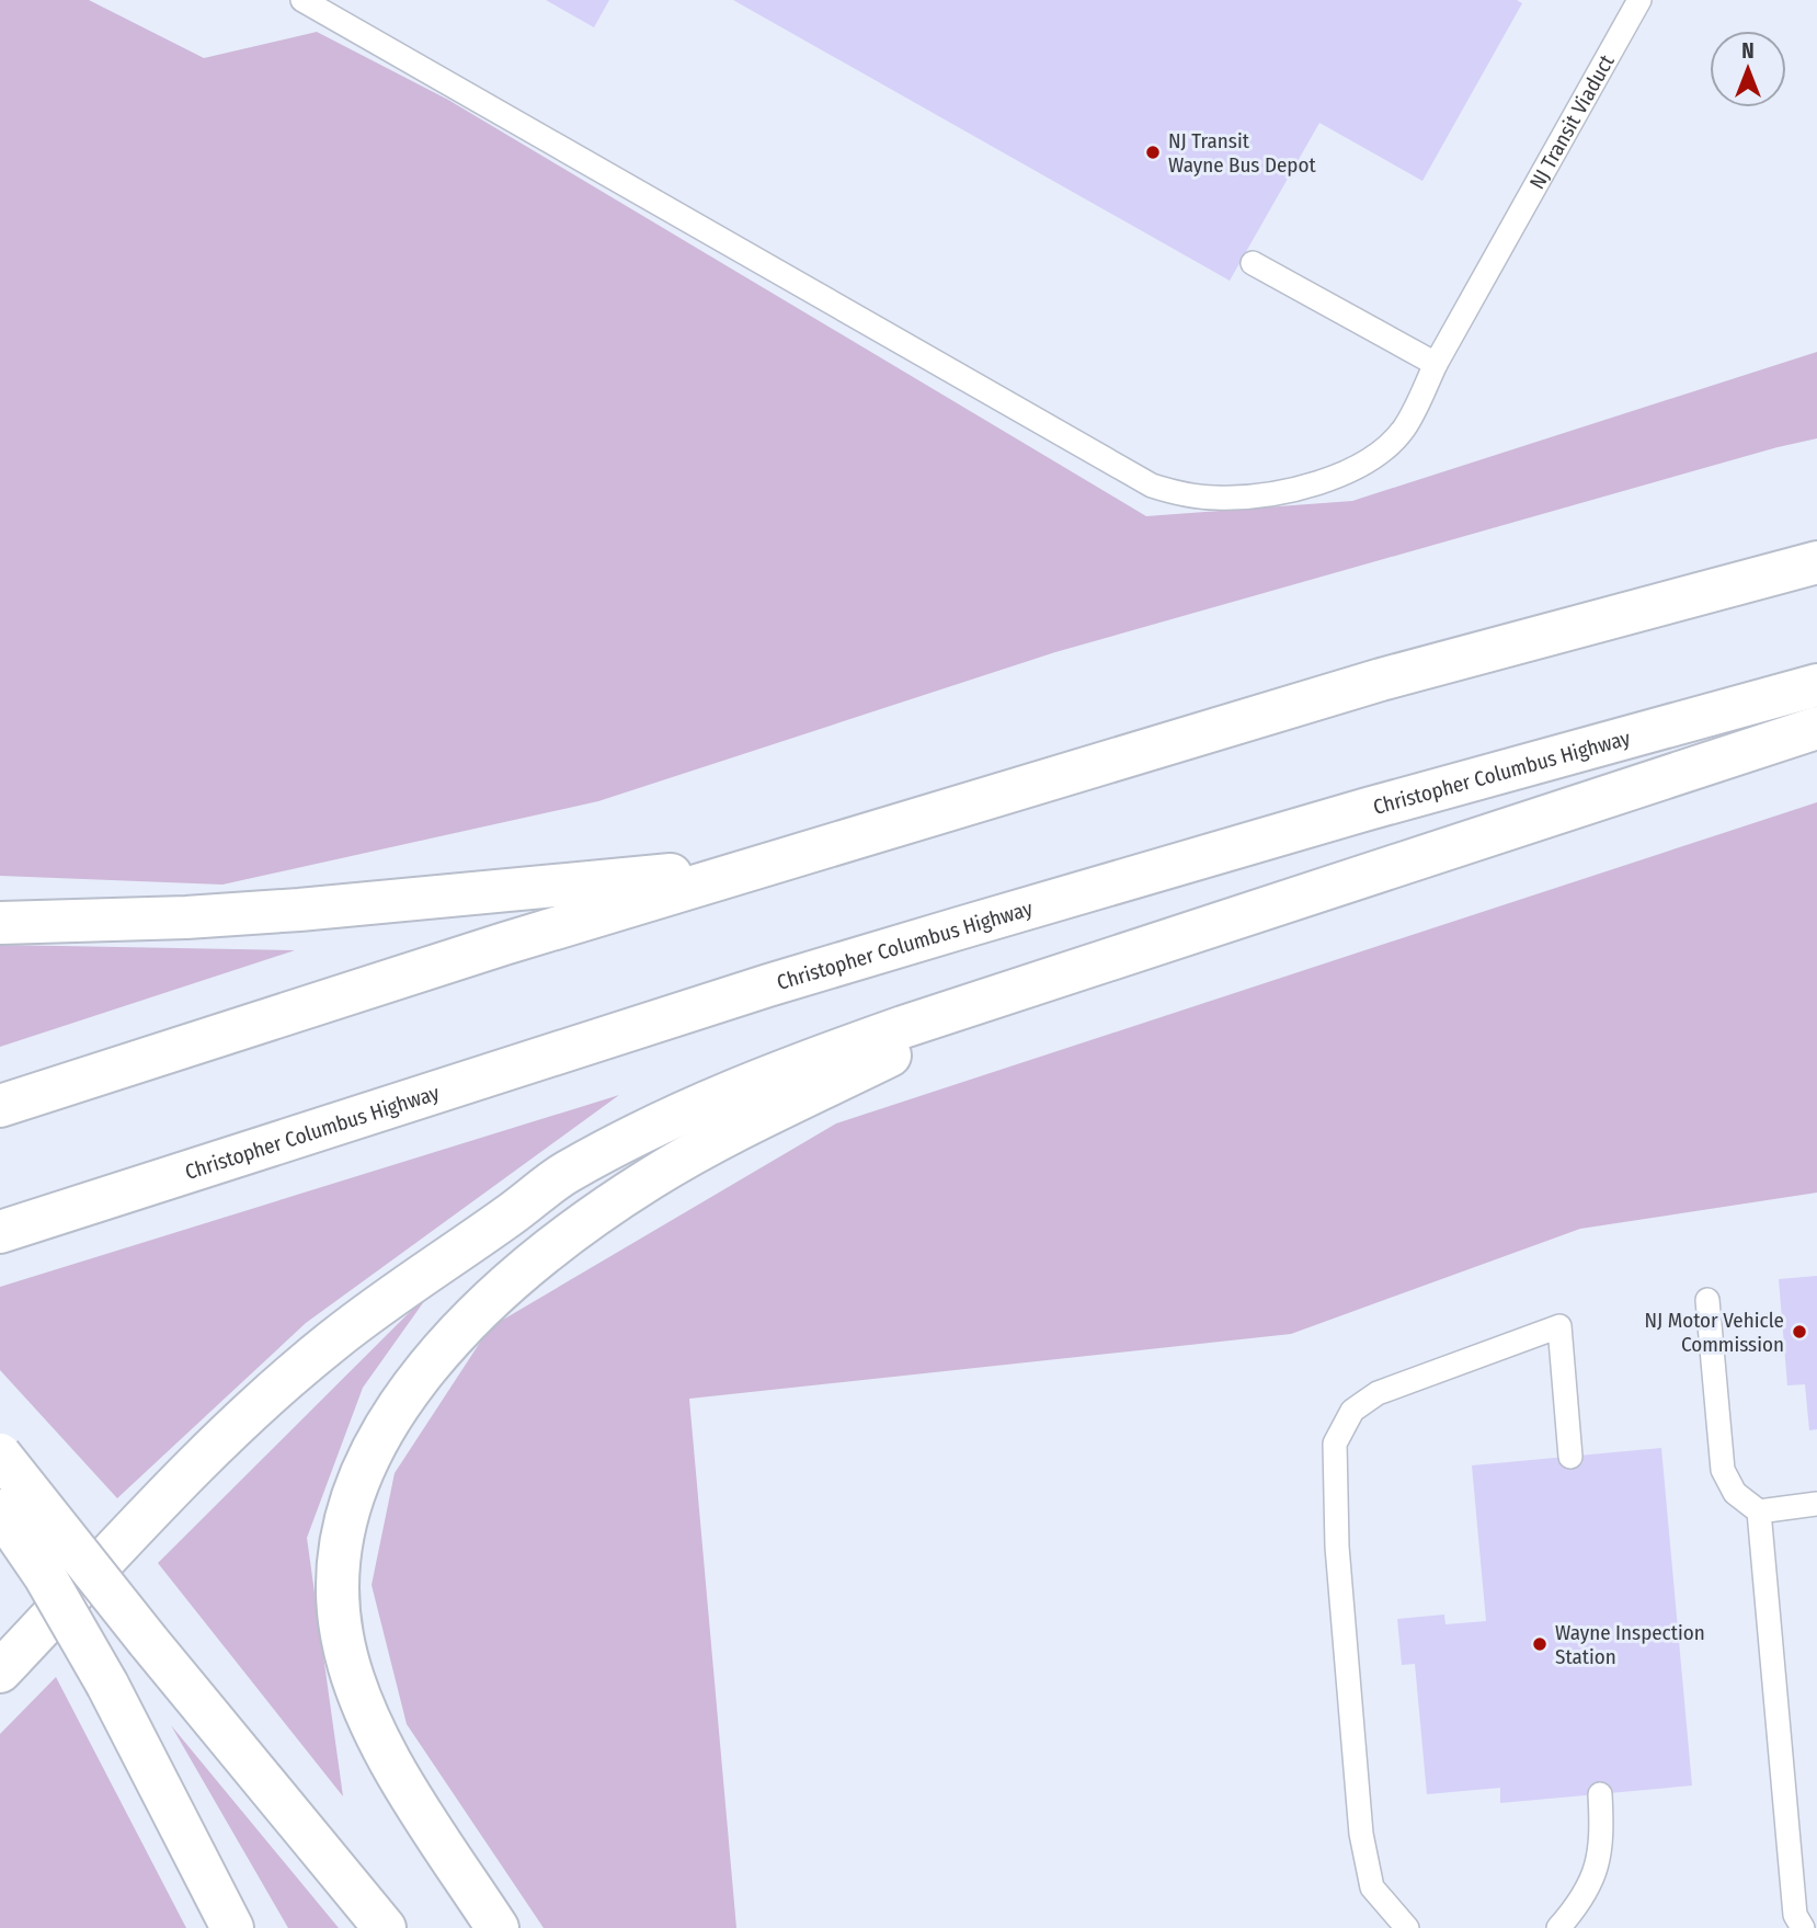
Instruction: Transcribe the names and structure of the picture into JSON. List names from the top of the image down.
{
  "streets": {
    "highway": ["Christopher Columbus Highway"],
    "lane": ["NJ Transit Viaduct"]
  },
  "places": ["NJ Transit Wayne Bus Depot", "NJ Motor Vehicle Commission", "Wayne Inspection Station"],
  "north": "top"
}
